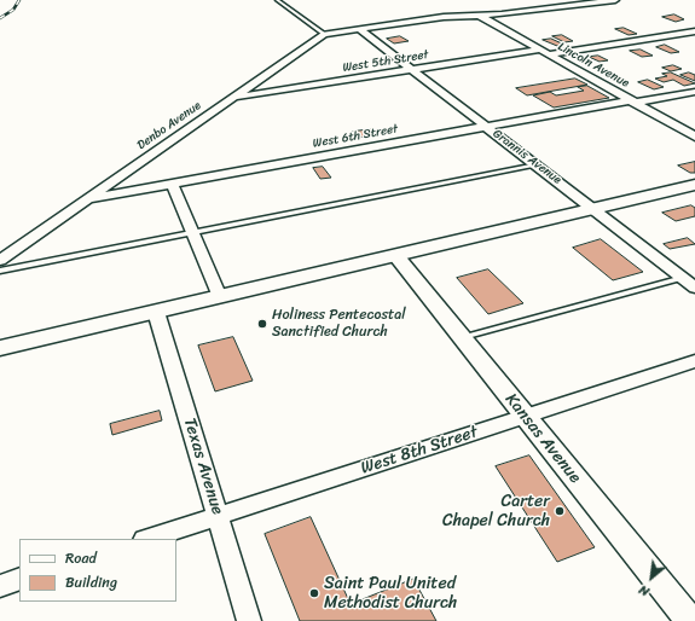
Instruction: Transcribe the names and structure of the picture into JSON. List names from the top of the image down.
{
  "streets": {
    "street": [
      "West 5th Street",
      "Lincoln Avenue",
      "Denbo Avenue",
      "West 6th Street",
      "Grannis Avenue",
      "Kansas Avenue",
      "West 8th Street",
      "Texas Avenue"
    ]
  },
  "crossings": [
    ["West 5th Street", "Lincoln Avenue"],
    ["West 5th Street", "Denbo Avenue"],
    ["West 5th Street", "Grannis Avenue"],
    ["Lincoln Avenue", "Denbo Avenue"],
    ["Lincoln Avenue", "West 6th Street"],
    ["Denbo Avenue", "West 6th Street"],
    ["Denbo Avenue", "Grannis Avenue"],
    ["West 6th Street", "Grannis Avenue"],
    ["Kansas Avenue", "West 8th Street"],
    ["West 8th Street", "Texas Avenue"]
  ],
  "places": ["Holiness Pentecostal Sanctified Church", "Carter Chapel Church", "Saint Paul United Methodist Church"],
  "legend": ["Road", "Building"],
  "north": "bottom left"
}
